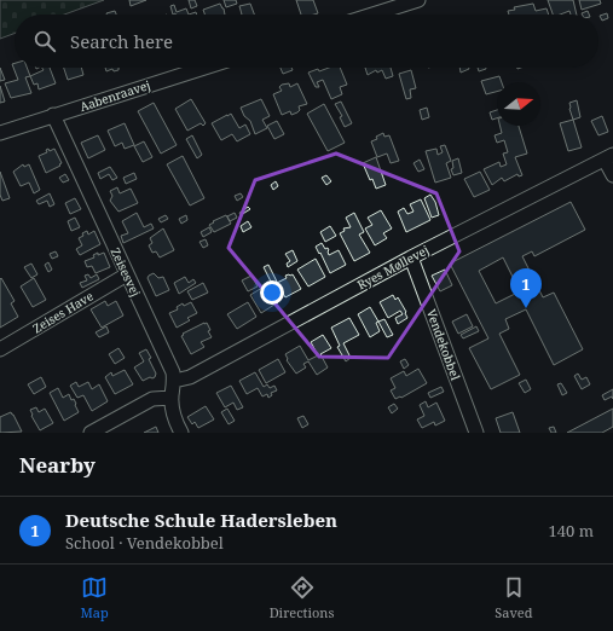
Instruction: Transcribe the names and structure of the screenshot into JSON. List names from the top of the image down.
{
  "streets": {
    "street": [
      "Aabenraavej",
      "Ryes Møllevej",
      "Zeisesvej",
      "Zeises Have",
      "Vendekobbel"
    ]
  },
  "crossings": [
    ["Aabenraavej", "Zeisesvej"],
    ["Ryes Møllevej", "Zeisesvej"],
    ["Ryes Møllevej", "Vendekobbel"],
    ["Zeisesvej", "Zeises Have"]
  ],
  "north": "right",
  "page": {
    "search": "Search here",
    "pins": "1",
    "heading": "Nearby",
    "list": [
      {
        "mark": "1",
        "name": "Deutsche Schule Hadersleben",
        "note": "School · Vendekobbel",
        "value": "140 m"
      }
    ],
    "nav": ["Map", "Directions", "Saved"]
  }
}
